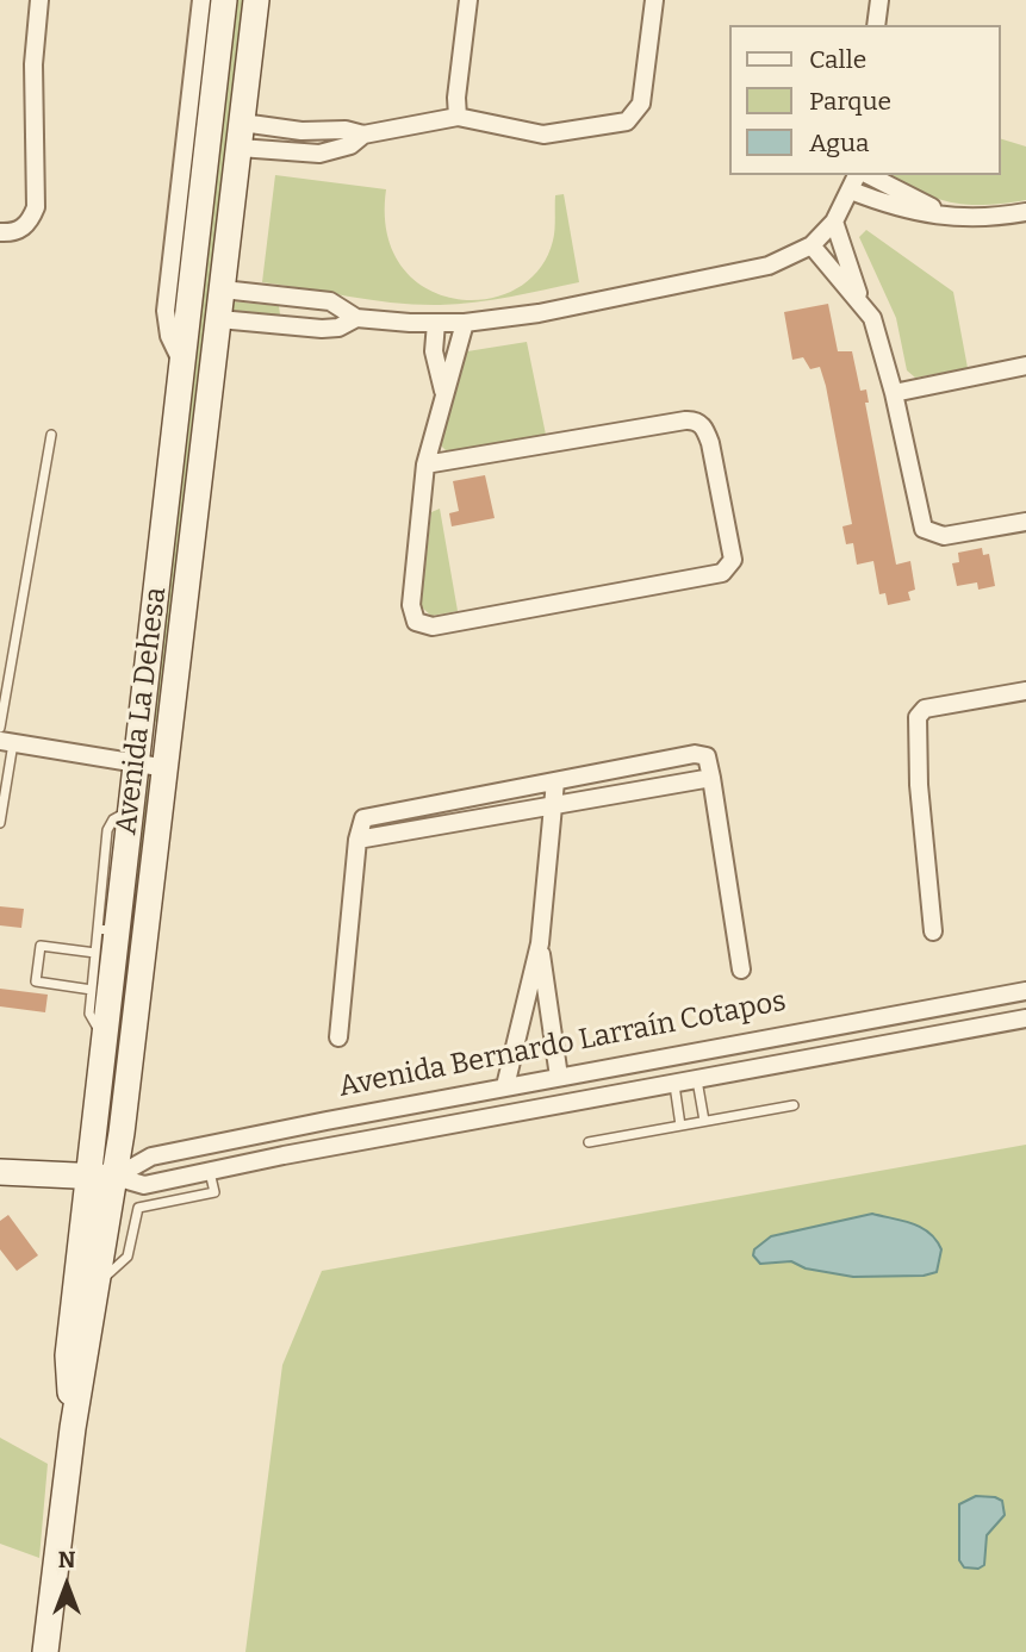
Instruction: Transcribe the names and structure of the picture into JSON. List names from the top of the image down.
{
  "streets": {
    "street": ["Avenida La Dehesa", "Avenida Bernardo Larraín Cotapos"]
  },
  "crossings": [
    ["Avenida La Dehesa", "Avenida Bernardo Larraín Cotapos"]
  ],
  "legend": ["Calle", "Parque", "Agua"],
  "north": "top"
}
